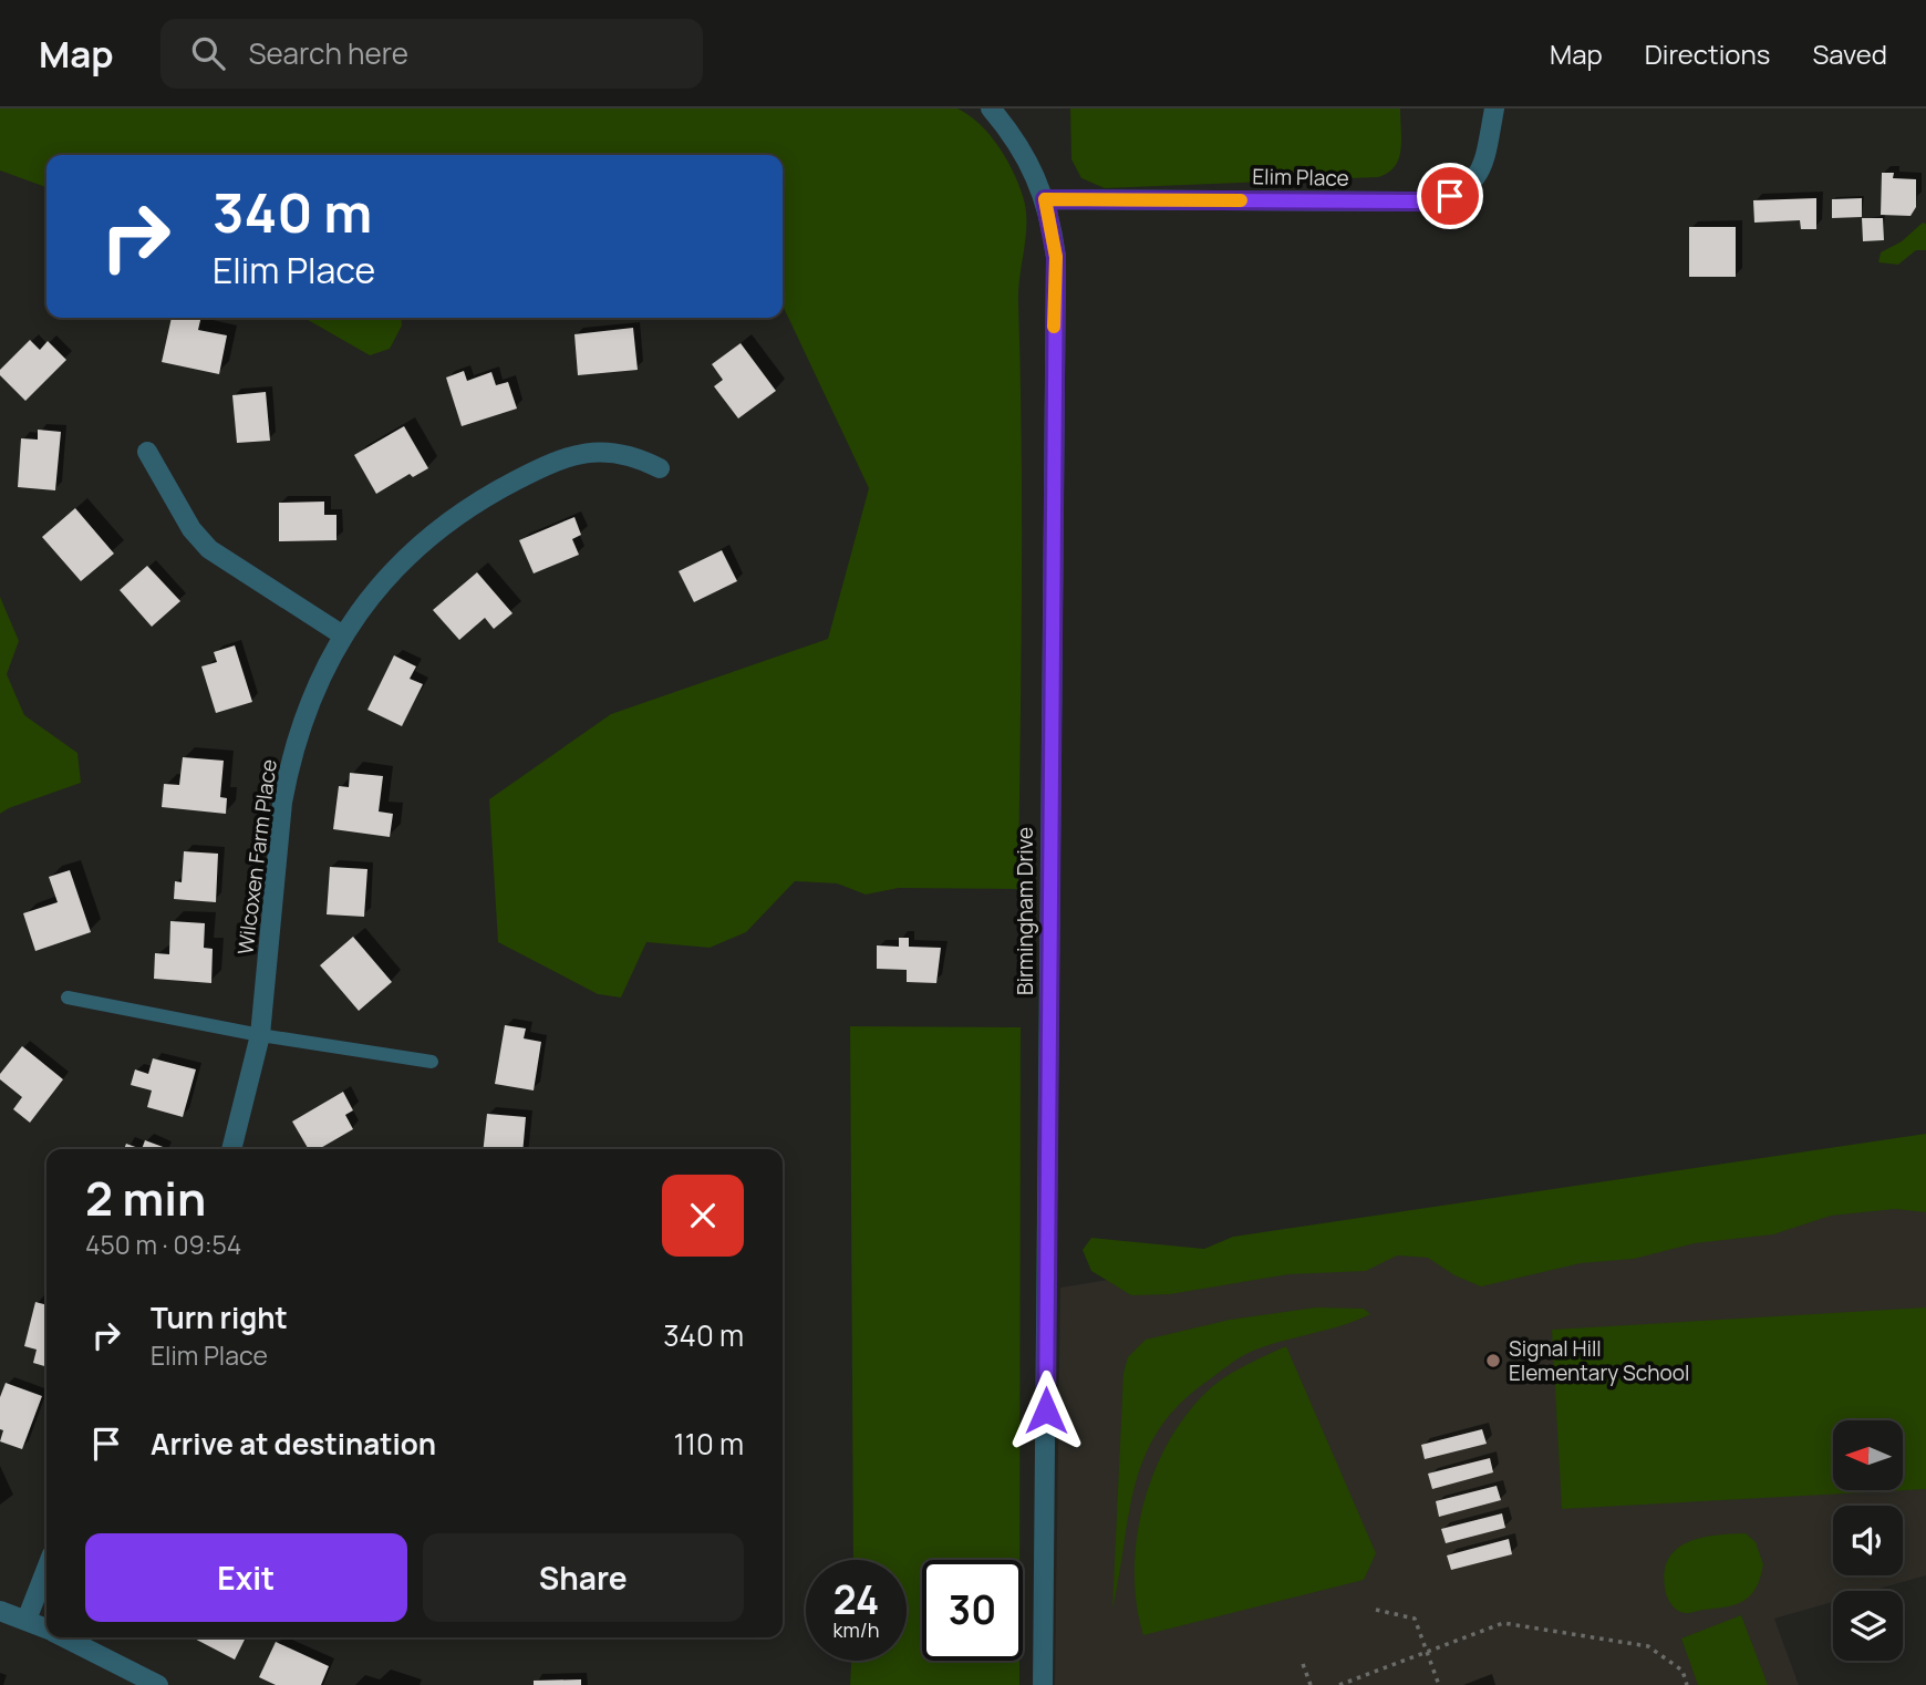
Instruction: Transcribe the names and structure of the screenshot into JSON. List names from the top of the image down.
{
  "streets": {
    "street": ["Elim Place", "Wilcoxen Farm Place", "Birmingham Drive"]
  },
  "crossings": [
    ["Elim Place", "Birmingham Drive"]
  ],
  "places": ["Signal Hill Elementary School"],
  "north": "left",
  "page": {
    "header": "Map",
    "search": "Search here",
    "nav": ["Map", "Directions", "Saved"],
    "turn": ["340 m", "Elim Place"],
    "heading": ["2 min", "450 m · 09:54"],
    "list": [
      {
        "name": "Turn right",
        "note": "Elim Place",
        "value": "340 m"
      },
      {
        "name": "Arrive at destination",
        "value": "110 m"
      }
    ],
    "buttons": ["Exit", "Share"],
    "speed": "24 km/h",
    "limit": "30"
  }
}
